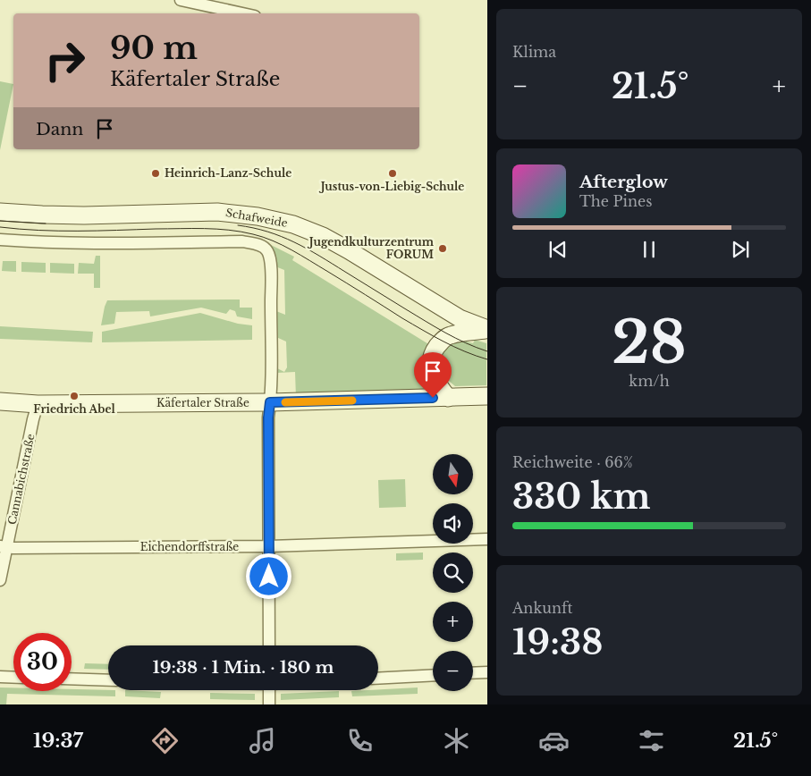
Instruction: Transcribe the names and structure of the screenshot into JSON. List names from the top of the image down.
{
  "streets": {
    "main road": ["Schafweide", "Käfertaler Straße"],
    "street": ["Cannabichstraße", "Eichendorffstraße"]
  },
  "crossings": [
    ["Käfertaler Straße", "Cannabichstraße"],
    ["Cannabichstraße", "Eichendorffstraße"]
  ],
  "places": [
    "Heinrich-Lanz-Schule",
    "Justus-von-Liebig-Schule",
    "Jugendkulturzentrum FORUM",
    "Friedrich Abel"
  ],
  "north": "bottom",
  "page": {
    "tile": [
      "Klima",
      ["28", "km/h"],
      ["Reichweite · 66%", "330 km"],
      ["Ankunft", "19:38"]
    ],
    "turn": ["90 m", "Käfertaler Straße"],
    "heat": ["−", "21.5°", "+"],
    "then": "Dann",
    "song": ["Afterglow", "The Pines"],
    "map_buttons": ["+", "−"],
    "limit": "30",
    "trip": "19:38 · 1 Min. · 180 m",
    "tabs": ["19:37", "21.5°"]
  }
}
